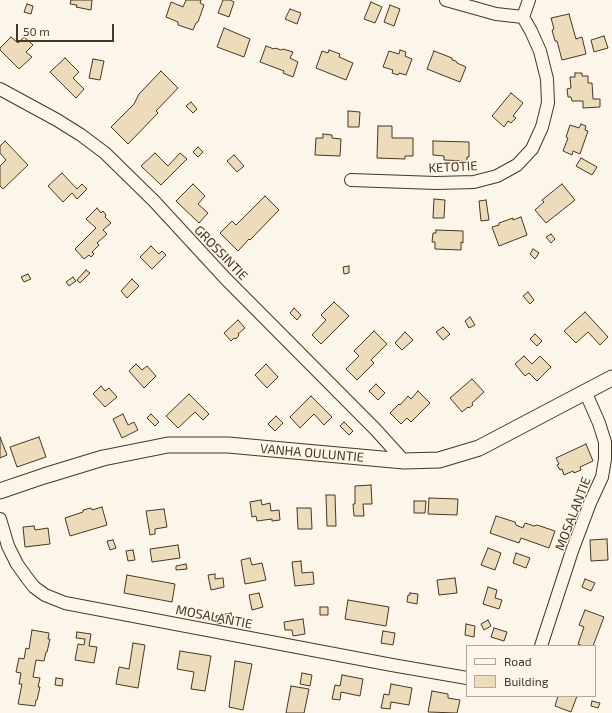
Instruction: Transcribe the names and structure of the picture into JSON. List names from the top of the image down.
{
  "streets": {
    "street": [
      "KETOTIE",
      "GROSSINTIE",
      "VANHA OULUNTIE",
      "MOSALANTIE"
    ]
  },
  "crossings": [
    ["GROSSINTIE", "VANHA OULUNTIE"],
    ["VANHA OULUNTIE", "MOSALANTIE"]
  ],
  "legend": ["Road", "Building"],
  "scale_bar": "50 m"
}
